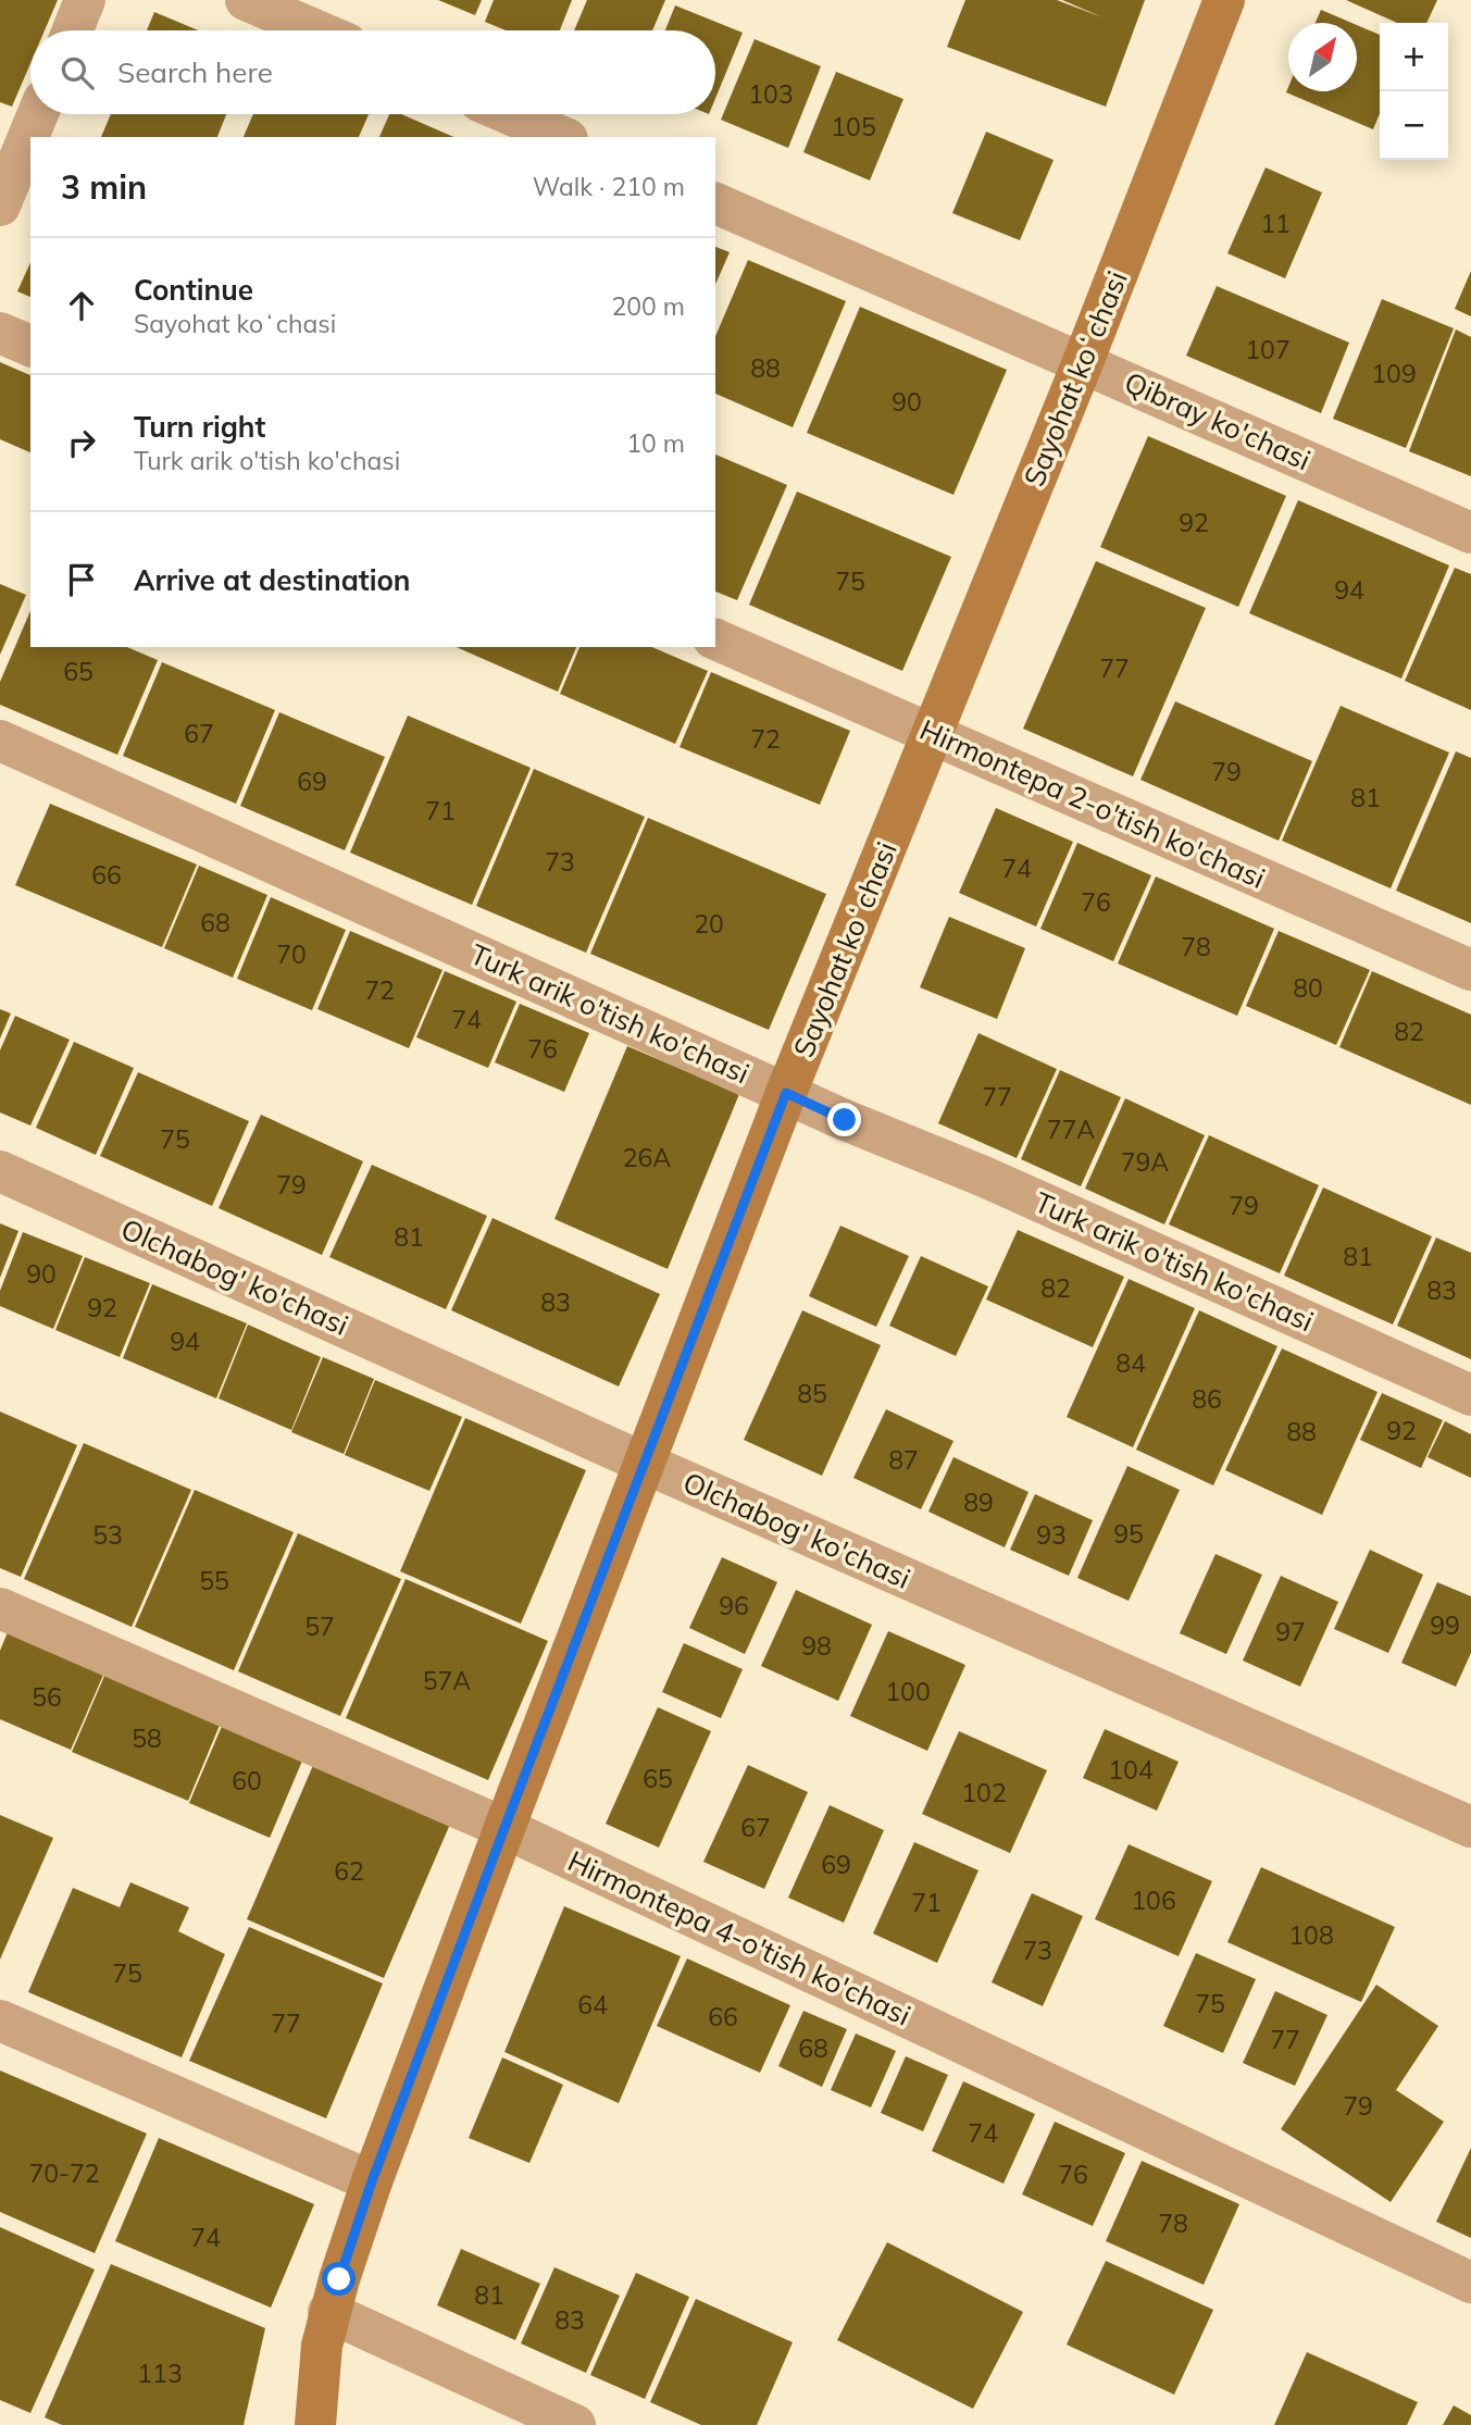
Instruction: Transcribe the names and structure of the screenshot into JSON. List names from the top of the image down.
{
  "streets": {
    "street": [
      "Sayohat koʻchasi",
      "Qibray ko'chasi",
      "Hirmontepa 2-o'tish ko'chasi",
      "Turk arik o'tish ko'chasi",
      "Olchabog' ko'chasi",
      "Hirmontepa 4-o'tish ko'chasi"
    ]
  },
  "crossings": [
    ["Sayohat koʻchasi", "Qibray ko'chasi"],
    ["Sayohat koʻchasi", "Hirmontepa 2-o'tish ko'chasi"],
    ["Sayohat koʻchasi", "Turk arik o'tish ko'chasi"],
    ["Sayohat koʻchasi", "Olchabog' ko'chasi"],
    ["Sayohat koʻchasi", "Hirmontepa 4-o'tish ko'chasi"]
  ],
  "house_numbers": [
    "103",
    "105",
    "11",
    "107",
    "88",
    "109",
    "90",
    "92",
    "75",
    "94",
    "77",
    "65",
    "67",
    "72",
    "79",
    "69",
    "81",
    "71",
    "73",
    "74",
    "66",
    "76",
    "68",
    "20",
    "78",
    "70",
    "80",
    "72",
    "74",
    "82",
    "76",
    "77",
    "77A",
    "75",
    "26A",
    "79A",
    "79",
    "79",
    "81",
    "81",
    "90",
    "82",
    "83",
    "83",
    "92",
    "94",
    "84",
    "85",
    "86",
    "92",
    "88",
    "87",
    "89",
    "95",
    "53",
    "93",
    "55",
    "96",
    "99",
    "57",
    "97",
    "98",
    "57A",
    "100",
    "56",
    "58",
    "104",
    "65",
    "60",
    "102",
    "67",
    "69",
    "62",
    "106",
    "71",
    "108",
    "73",
    "75",
    "75",
    "64",
    "66",
    "77",
    "77",
    "68",
    "79",
    "74",
    "70-72",
    "76",
    "78",
    "74",
    "81",
    "83",
    "113"
  ],
  "north": "top right",
  "page": {
    "map_buttons": ["+", "−"],
    "search": "Search here",
    "heading": ["3 min", "Walk · 210 m"],
    "list": [
      ["Continue", "Sayohat koʻchasi", "200 m"],
      ["Turn right", "Turk arik o'tish ko'chasi", "10 m"],
      "Arrive at destination"
    ]
  }
}
